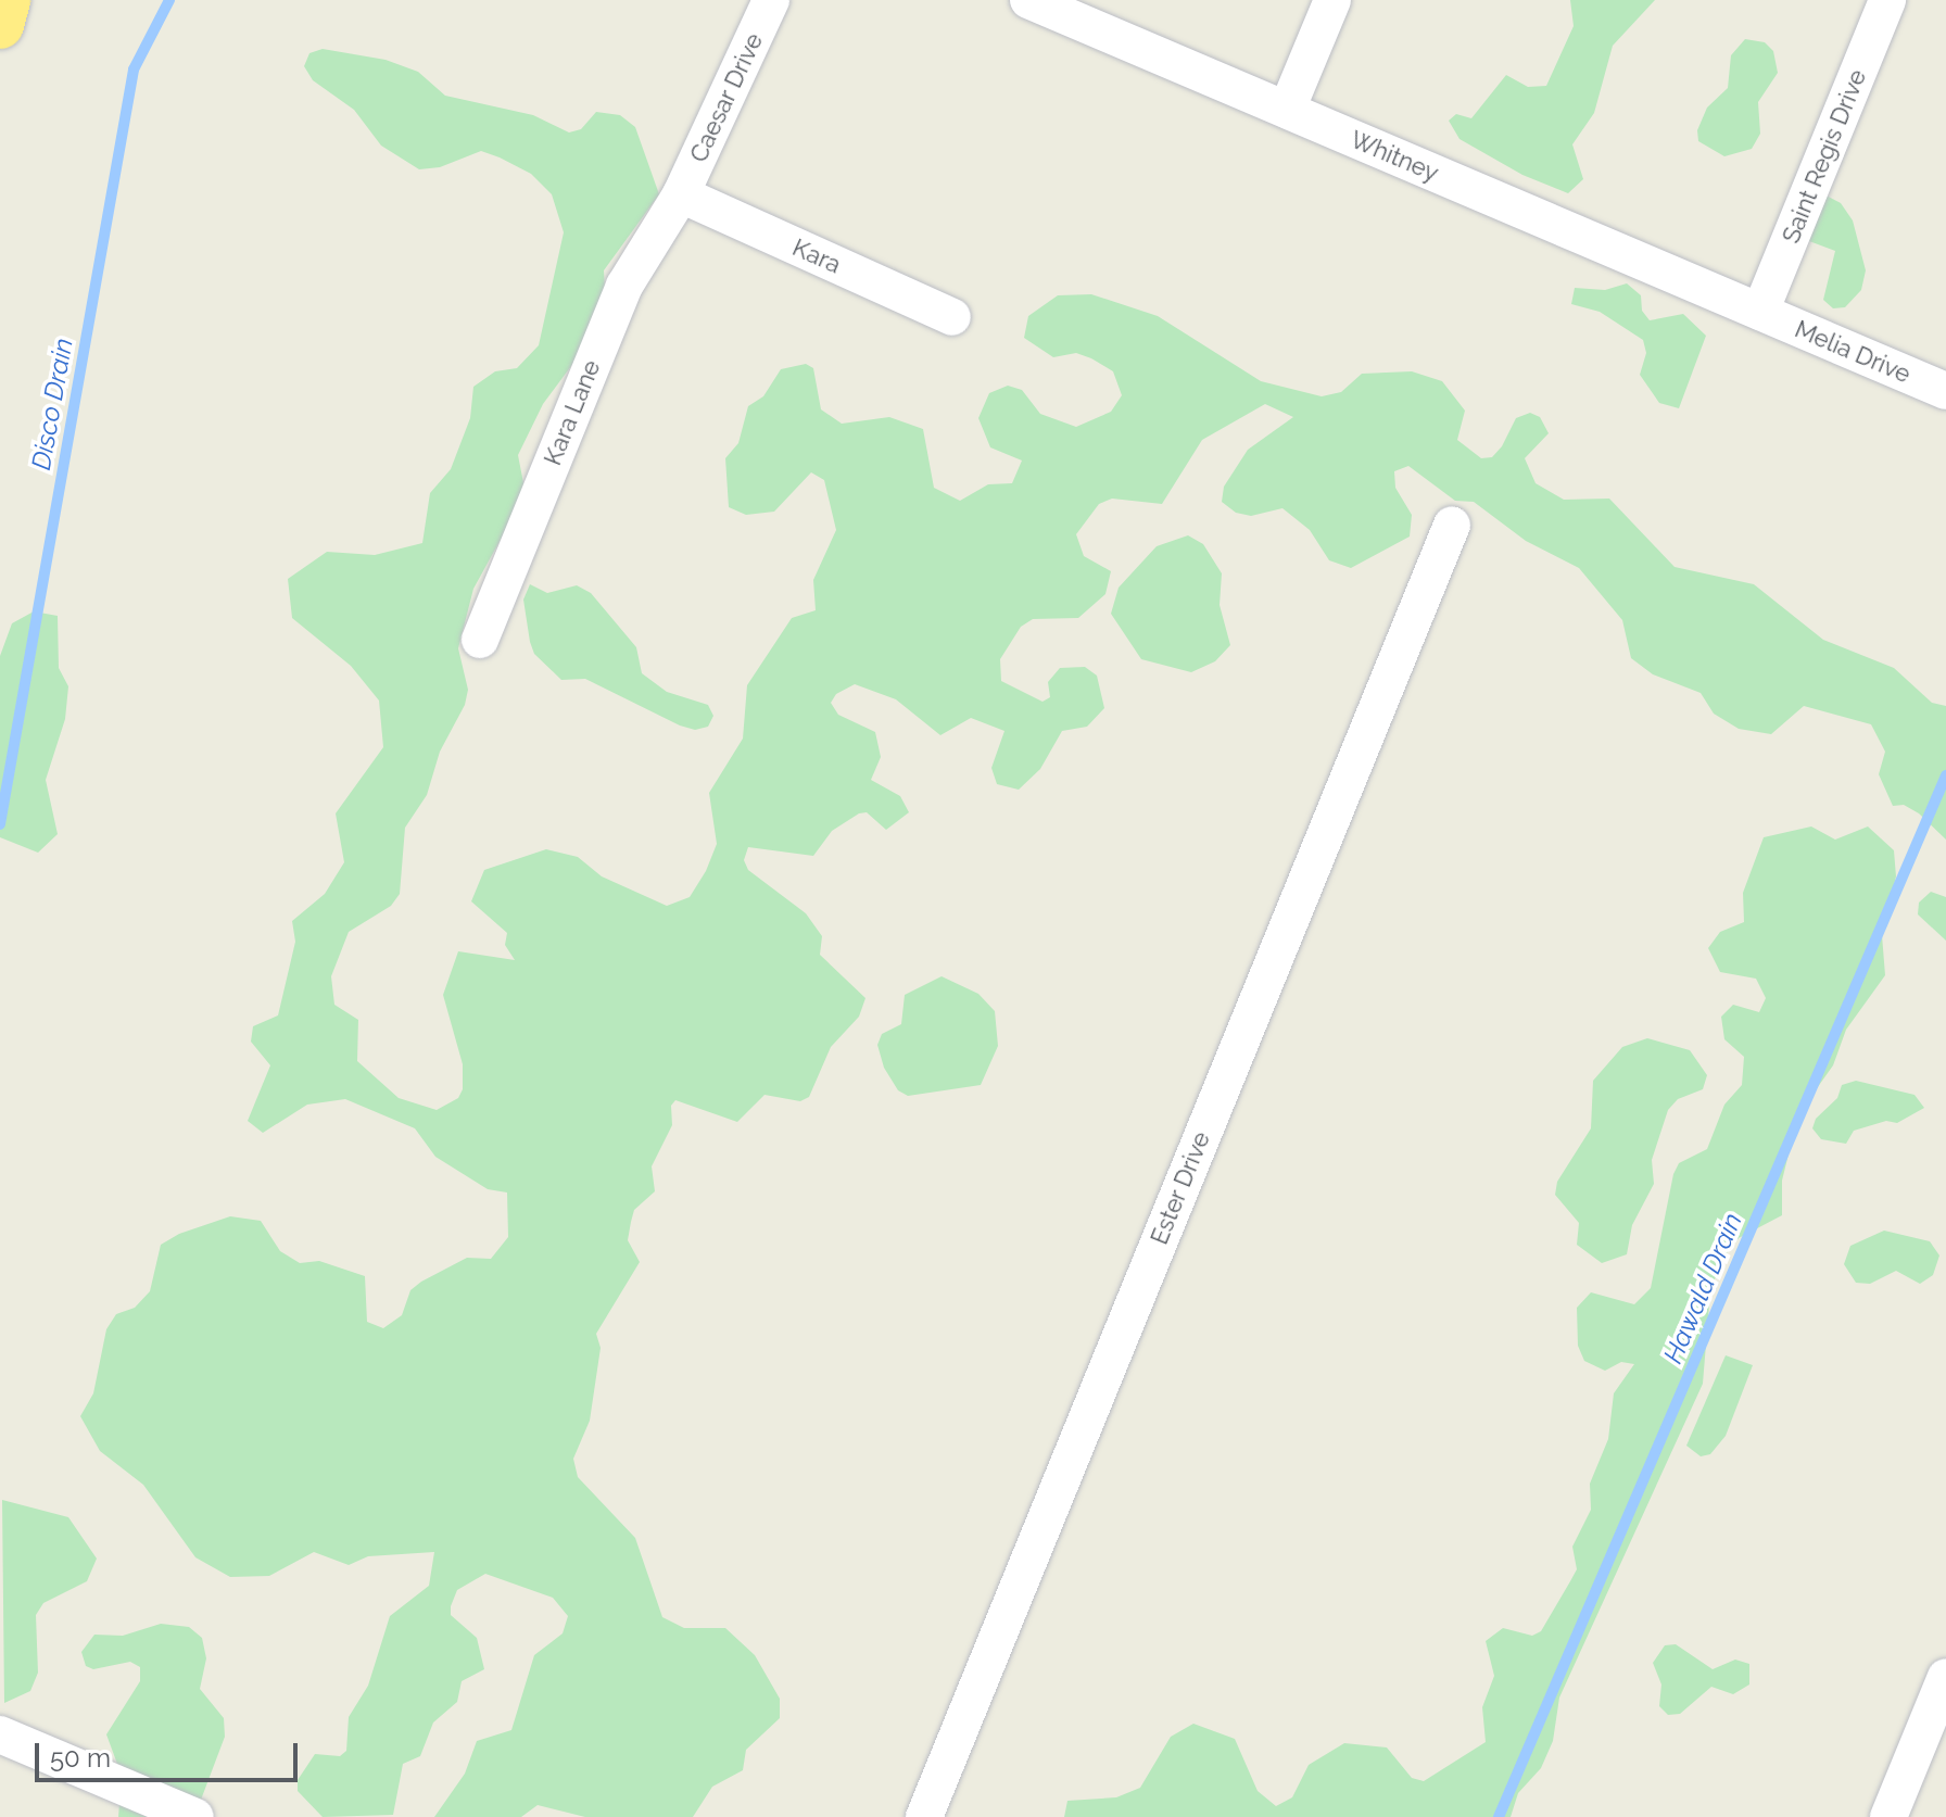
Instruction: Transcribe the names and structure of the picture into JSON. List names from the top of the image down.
{
  "streets": {
    "street": [
      "Caesar Drive",
      "Whitney",
      "Saint Regis Drive",
      "Kara",
      "Melia Drive",
      "Kara Lane",
      "Ester Drive"
    ]
  },
  "crossings": [
    ["Caesar Drive", "Kara"],
    ["Caesar Drive", "Kara Lane"],
    ["Whitney", "Saint Regis Drive"],
    ["Whitney", "Melia Drive"],
    ["Saint Regis Drive", "Melia Drive"],
    ["Kara", "Kara Lane"]
  ],
  "water": ["Disco Drain", "Hawald Drain"],
  "scale_bar": "50 m"
}
